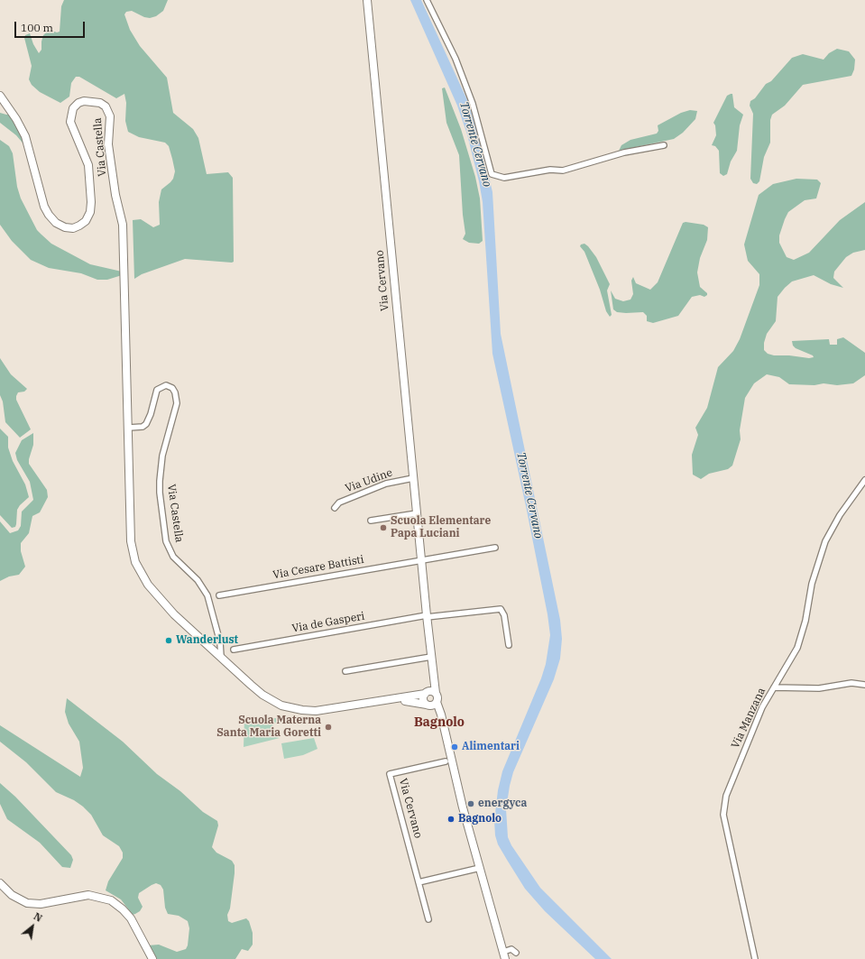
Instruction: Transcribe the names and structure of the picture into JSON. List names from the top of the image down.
{
  "streets": {
    "main road": ["Via Castella", "Via Cervano"],
    "street": [
      "Via Udine",
      "Via Cesare Battisti",
      "Via de Gasperi",
      "Via Manzana"
    ]
  },
  "crossings": [
    ["Via Cervano", "Via Udine"],
    ["Via Cervano", "Via Cesare Battisti"],
    ["Via Cervano", "Via de Gasperi"]
  ],
  "districts": ["Bagnolo"],
  "water": ["Torrente Cervano"],
  "places": [
    "Scuola Elementare Papa Luciani",
    "Wanderlust",
    "Scuola Materna Santa Maria Goretti",
    "Alimentari",
    "energyca",
    "Bagnolo"
  ],
  "scale_bar": "100 m",
  "north": "top right"
}
